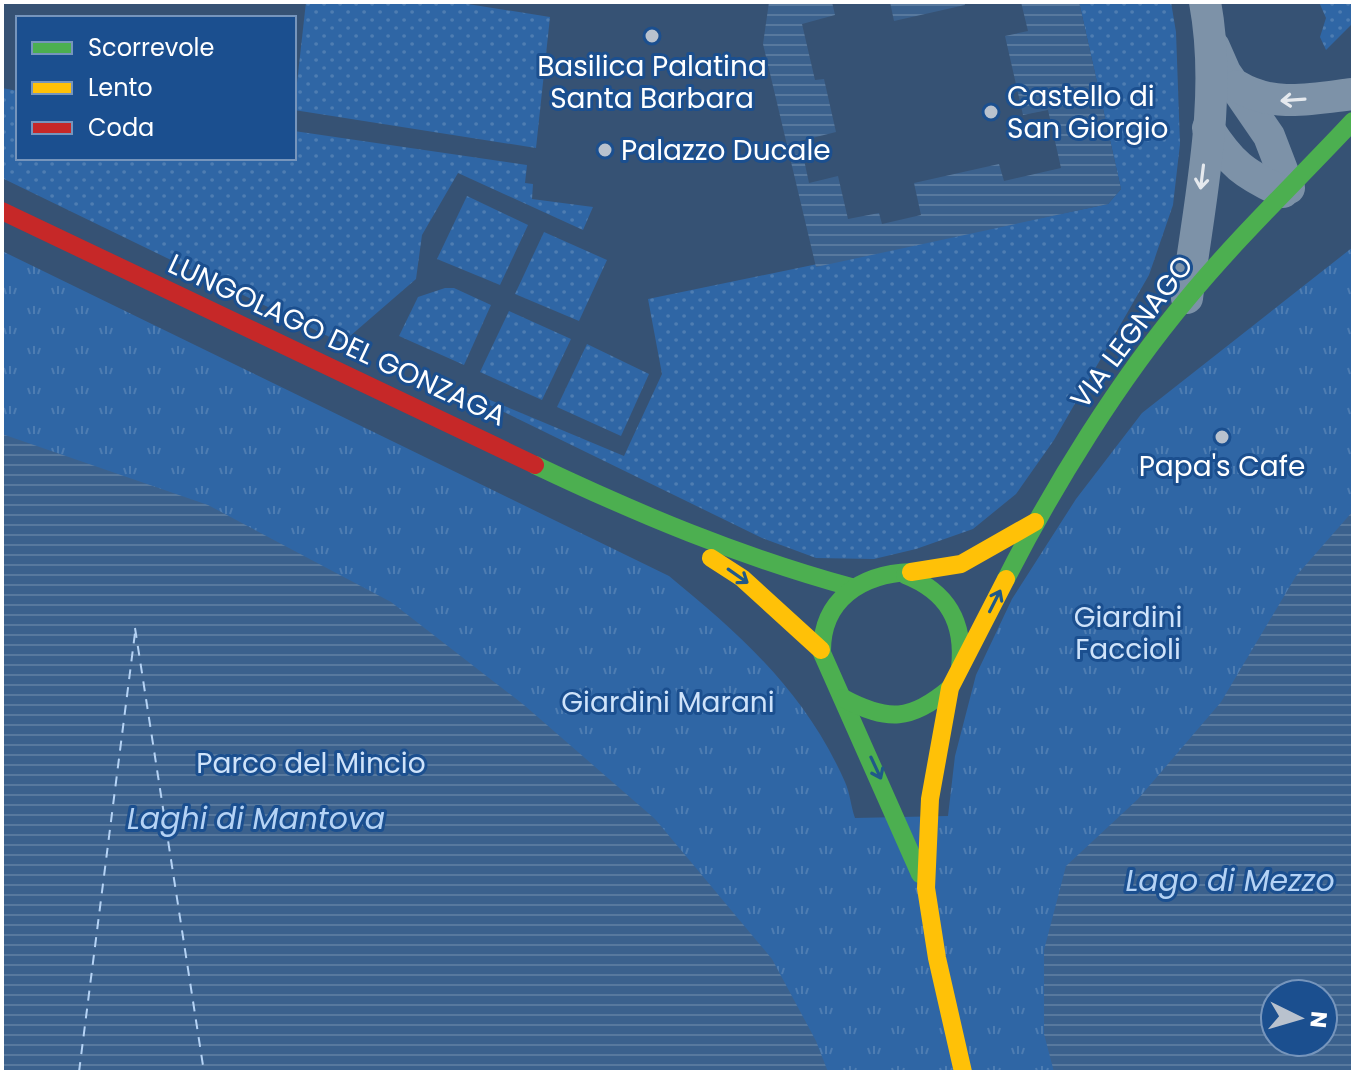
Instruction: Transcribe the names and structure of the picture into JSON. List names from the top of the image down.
{
  "streets": {
    "main road": ["VIA LEGNAGO", "LUNGOLAGO DEL GONZAGA"]
  },
  "crossings": [
    ["VIA LEGNAGO", "LUNGOLAGO DEL GONZAGA"]
  ],
  "water": ["Laghi di Mantova", "Lago di Mezzo"],
  "parks": ["Giardini Faccioli", "Giardini Marani", "Parco del Mincio"],
  "places": [
    "Basilica Palatina Santa Barbara",
    "Castello di San Giorgio",
    "Palazzo Ducale",
    "Papa's Cafe"
  ],
  "legend": ["Scorrevole", "Lento", "Coda"],
  "north": "right"
}
